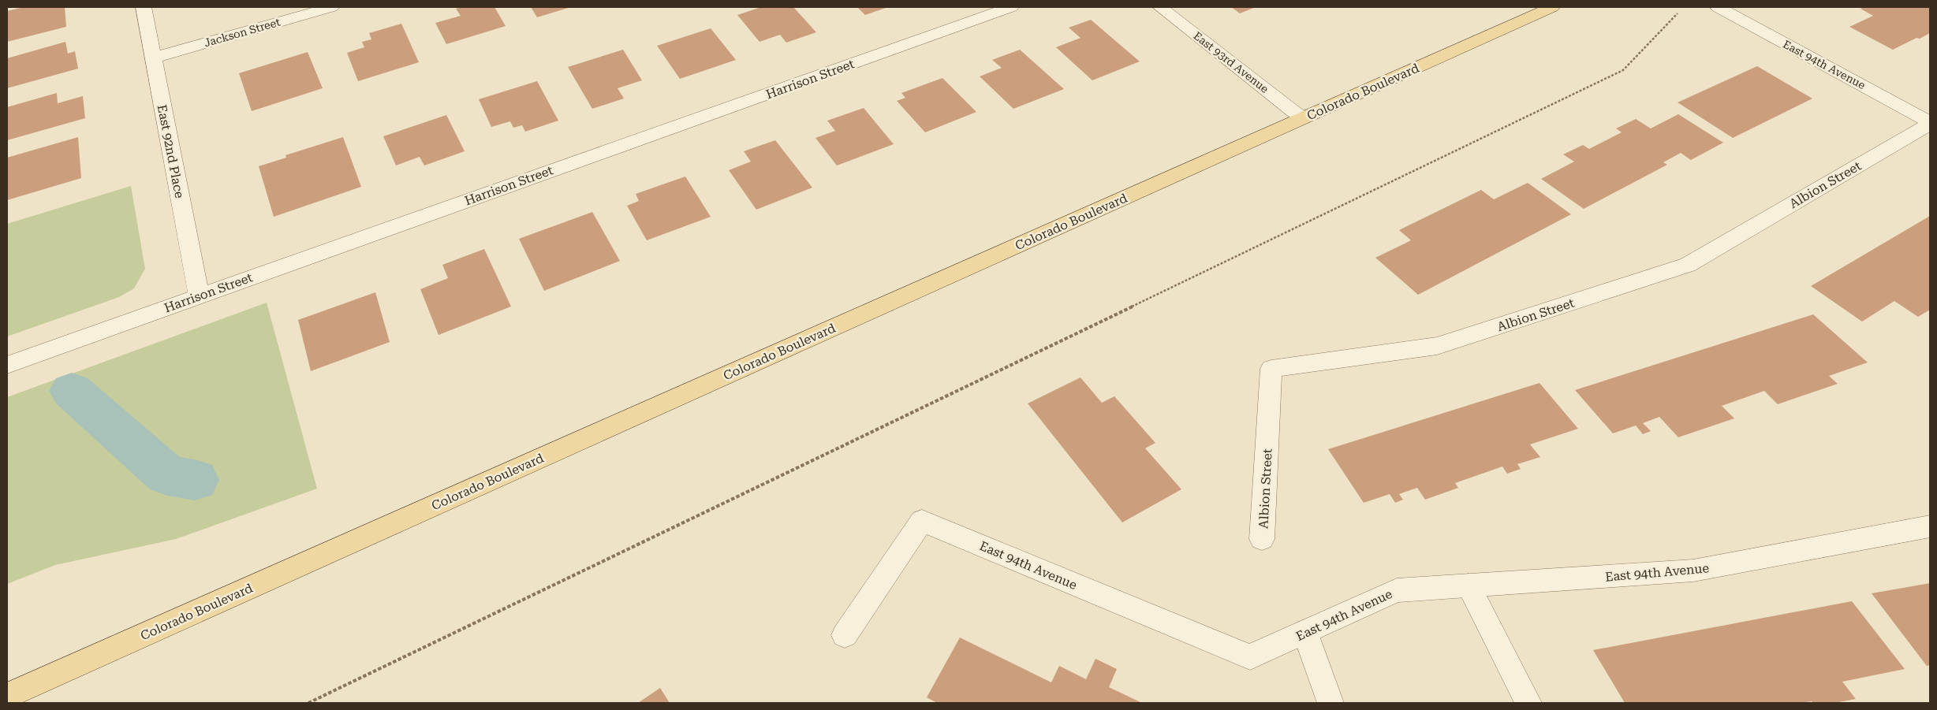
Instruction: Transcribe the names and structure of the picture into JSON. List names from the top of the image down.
{
  "streets": {
    "main road": ["Colorado Boulevard"],
    "street": [
      "Jackson Street",
      "East 93rd Avenue",
      "East 94th Avenue",
      "Harrison Street",
      "East 92nd Place",
      "Albion Street"
    ]
  },
  "crossings": [
    ["Jackson Street", "East 92nd Place"],
    ["East 93rd Avenue", "Colorado Boulevard"],
    ["East 94th Avenue", "Albion Street"],
    ["Harrison Street", "East 92nd Place"]
  ]
}
